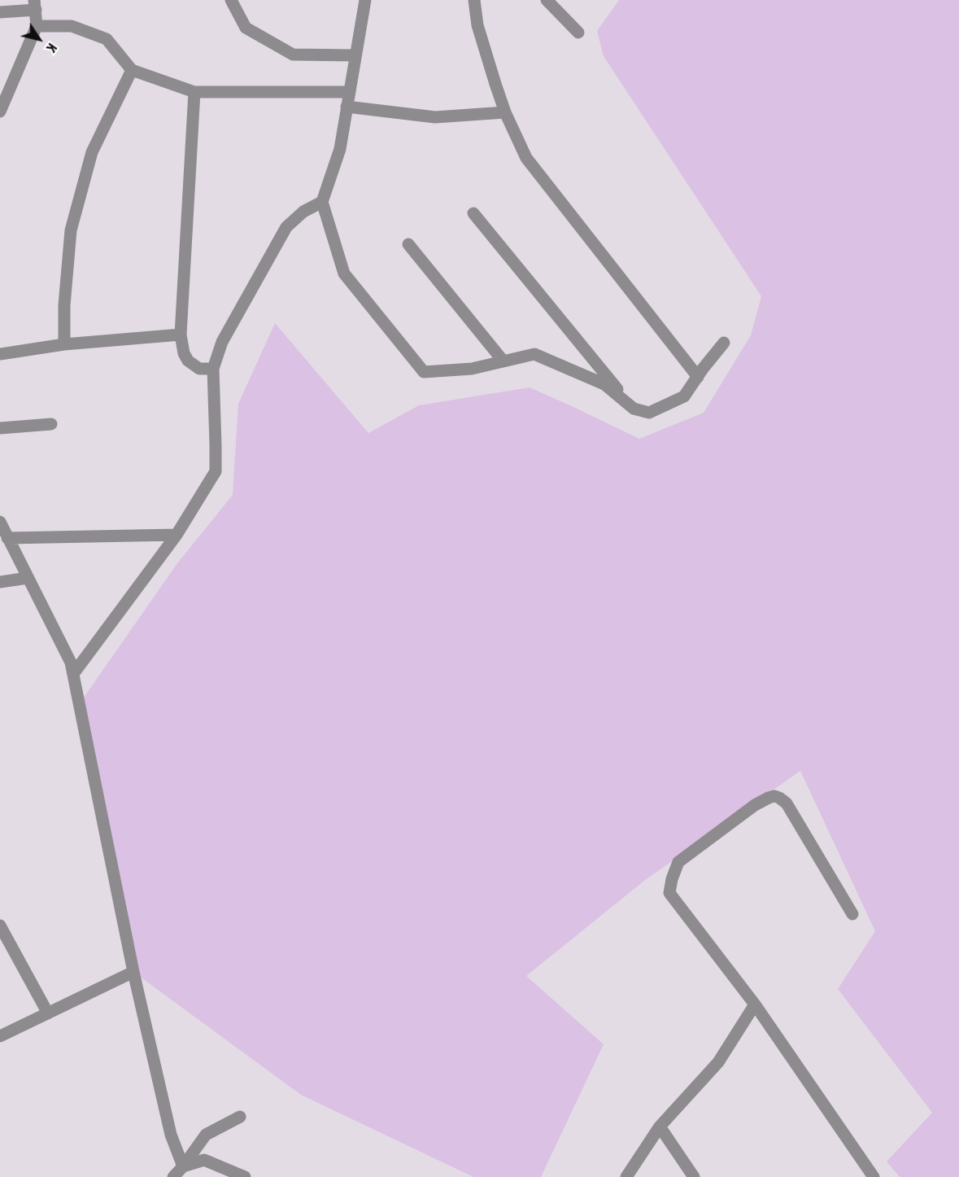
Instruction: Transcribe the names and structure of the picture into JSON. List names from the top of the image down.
{
  "north": "bottom right"
}
